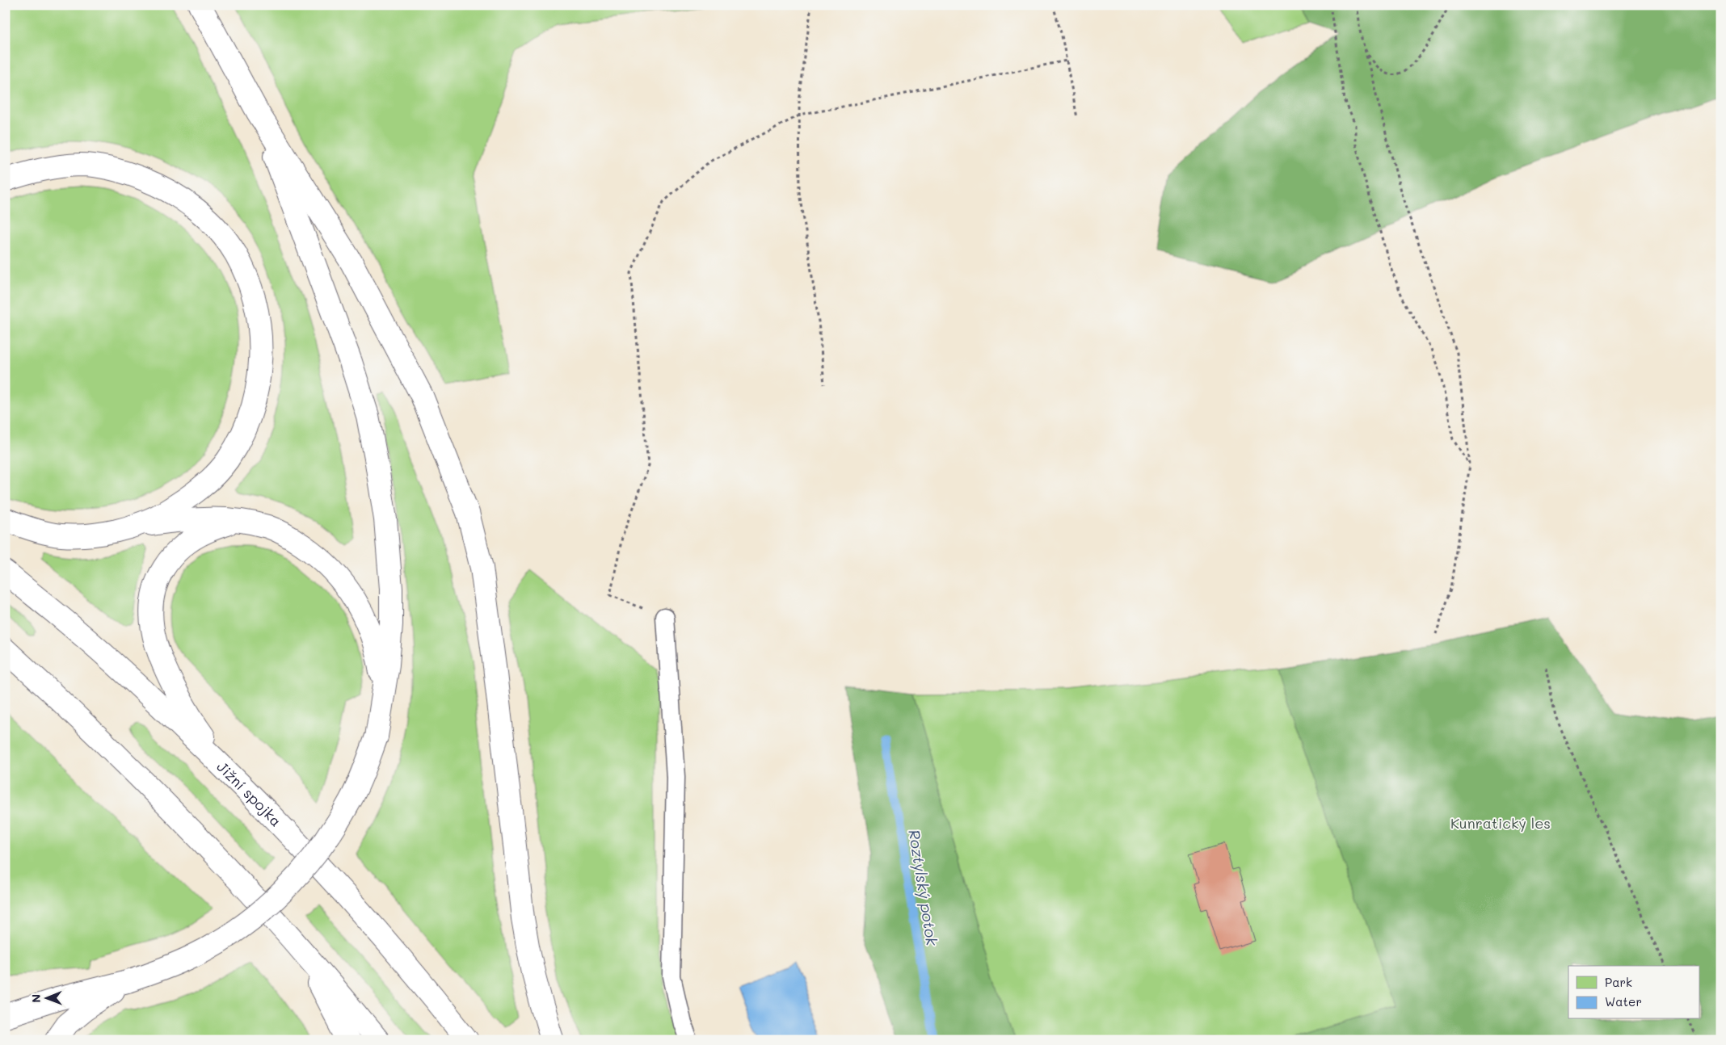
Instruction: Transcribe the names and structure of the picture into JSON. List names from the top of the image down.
{
  "streets": {
    "highway": ["Jižní spojka"]
  },
  "water": ["Roztylský potok"],
  "parks": ["Kunratický les"],
  "legend": ["Park", "Water"],
  "north": "left"
}
